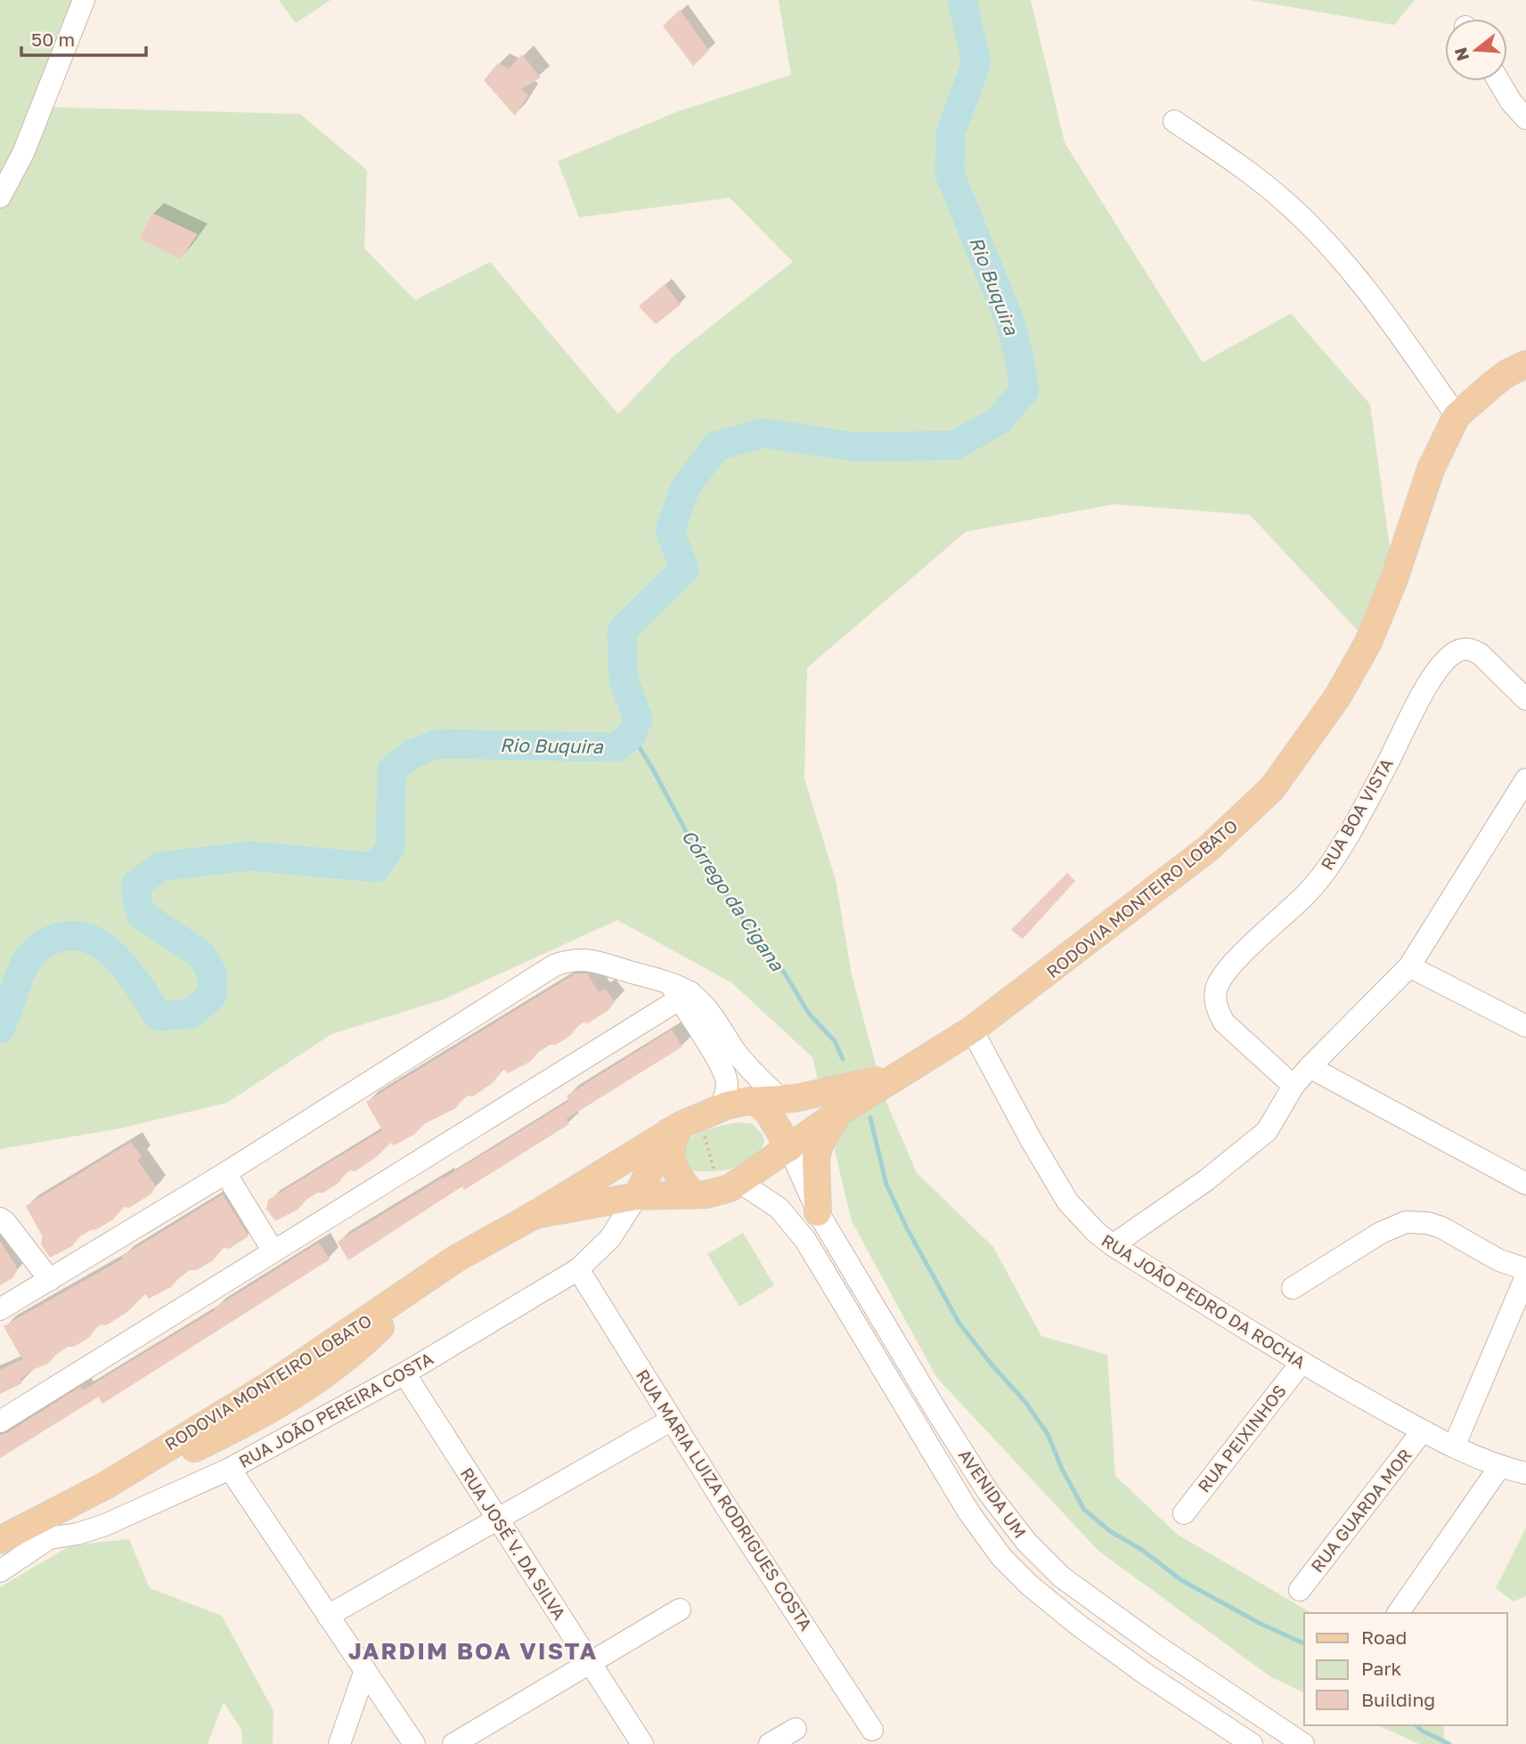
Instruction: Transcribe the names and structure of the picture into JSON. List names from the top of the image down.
{
  "streets": {
    "main road": ["RODOVIA MONTEIRO LOBATO"],
    "street": [
      "RUA BOA VISTA",
      "RUA JOÃO PEDRO DA ROCHA",
      "RUA JOÃO PEREIRA COSTA",
      "RUA PEIXINHOS",
      "AVENIDA UM",
      "RUA MARIA LUIZA RODRIGUES COSTA",
      "RUA GUARDA MOR",
      "RUA JOSÉ V. DA SILVA"
    ]
  },
  "crossings": [
    ["RODOVIA MONTEIRO LOBATO", "RUA JOÃO PEDRO DA ROCHA"],
    ["RODOVIA MONTEIRO LOBATO", "RUA JOÃO PEREIRA COSTA"],
    ["RODOVIA MONTEIRO LOBATO", "AVENIDA UM"],
    ["RUA JOÃO PEDRO DA ROCHA", "RUA PEIXINHOS"],
    ["RUA JOÃO PEDRO DA ROCHA", "RUA GUARDA MOR"],
    ["RUA JOÃO PEREIRA COSTA", "RUA MARIA LUIZA RODRIGUES COSTA"],
    ["RUA JOÃO PEREIRA COSTA", "RUA JOSÉ V. DA SILVA"]
  ],
  "districts": ["JARDIM BOA VISTA"],
  "water": ["Rio Buquira", "Córrego da Cigana"],
  "legend": ["Road", "Park", "Building"],
  "scale_bar": "50 m",
  "north": "left"
}
